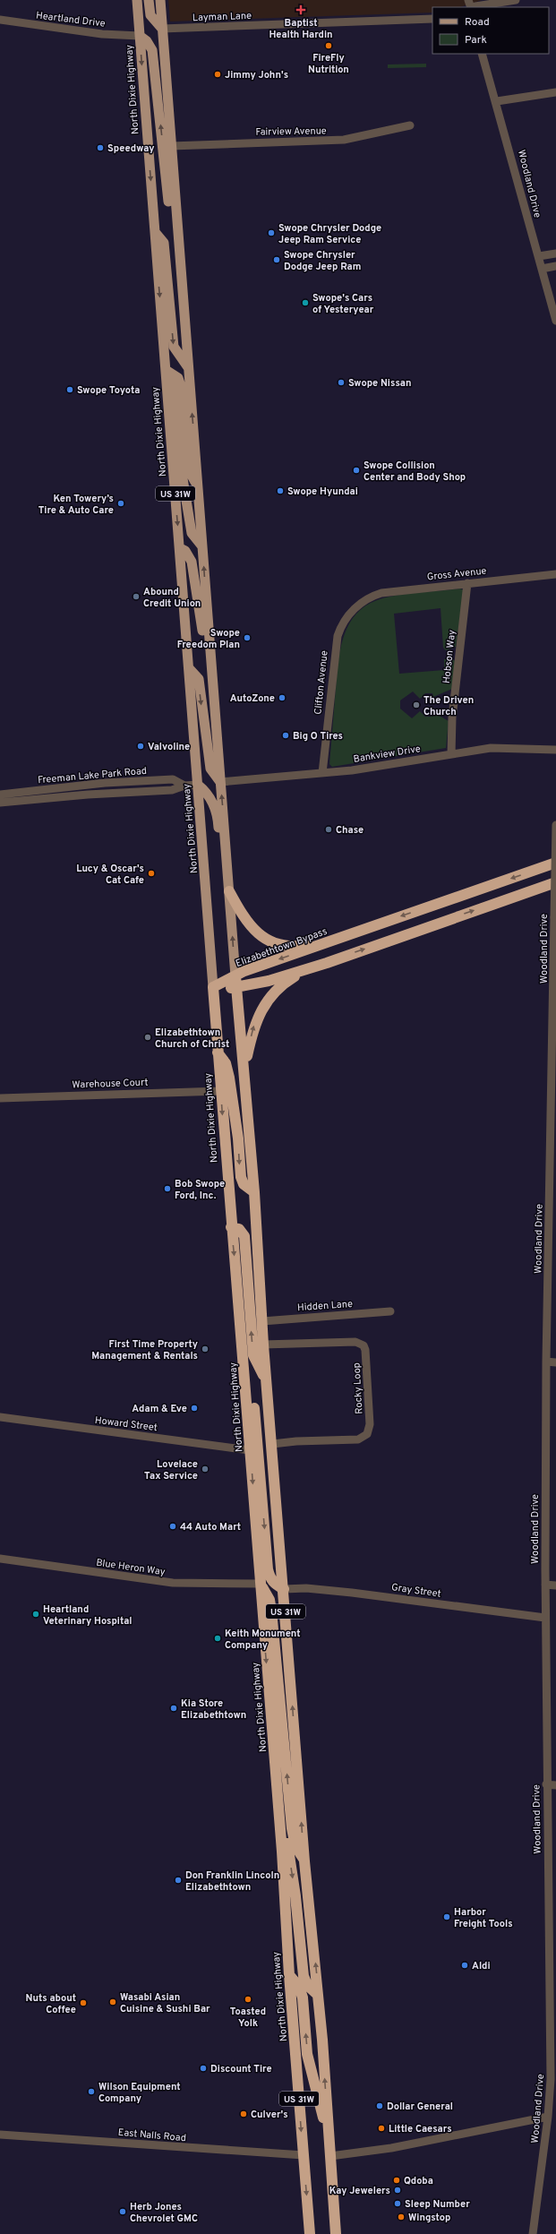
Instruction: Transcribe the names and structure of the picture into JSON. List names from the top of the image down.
{
  "streets": {
    "highway": ["North Dixie Highway", "US 31W", "Elizabethtown Bypass"],
    "street": [
      "Layman Lane",
      "Heartland Drive",
      "Fairview Avenue",
      "Woodland Drive",
      "Gross Avenue",
      "Hobson Way",
      "Clifton Avenue",
      "Bankview Drive",
      "Freeman Lake Park Road",
      "Warehouse Court",
      "Hidden Lane",
      "Rocky Loop",
      "Howard Street",
      "Blue Heron Way",
      "Gray Street",
      "East Nalls Road"
    ]
  },
  "crossings": [
    ["Layman Lane", "US 31W"],
    ["Heartland Drive", "North Dixie Highway"],
    ["North Dixie Highway", "Freeman Lake Park Road"],
    ["North Dixie Highway", "Elizabethtown Bypass"],
    ["North Dixie Highway", "Warehouse Court"],
    ["North Dixie Highway", "Howard Street"],
    ["North Dixie Highway", "Blue Heron Way"],
    ["North Dixie Highway", "East Nalls Road"],
    ["Fairview Avenue", "US 31W"],
    ["Woodland Drive", "Gray Street"],
    ["US 31W", "Bankview Drive"],
    ["US 31W", "Elizabethtown Bypass"],
    ["US 31W", "Hidden Lane"],
    ["US 31W", "Rocky Loop"],
    ["US 31W", "Gray Street"],
    ["Gross Avenue", "Hobson Way"],
    ["Gross Avenue", "Clifton Avenue"],
    ["Hobson Way", "Bankview Drive"],
    ["Clifton Avenue", "Bankview Drive"]
  ],
  "places": {
    "health": ["Baptist Health Hardin"],
    "other": [
      "FireFly Nutrition",
      "Jimmy John's",
      "Speedway",
      "Swope Chrysler Dodge Jeep Ram Service",
      "Swope Chrysler Dodge Jeep Ram",
      "Swope's Cars of Yesteryear",
      "Swope Nissan",
      "Swope Toyota",
      "Swope Collision Center and Body Shop",
      "Swope Hyundai",
      "Ken Towery’s Tire & Auto Care",
      "Abound Credit Union",
      "Swope Freedom Plan",
      "AutoZone",
      "The Driven Church",
      "Big O Tires",
      "Valvoline",
      "Chase",
      "Lucy & Oscar's Cat Cafe",
      "Elizabethtown Church of Christ",
      "Bob Swope Ford, Inc.",
      "First Time Property Management & Rentals",
      "Adam & Eve",
      "Lovelace Tax Service",
      "44 Auto Mart",
      "Heartland Veterinary Hospital",
      "Keith Monument Company",
      "Kia Store Elizabethtown",
      "Don Franklin Lincoln Elizabethtown",
      "Harbor Freight Tools",
      "Aldi",
      "Toasted Yolk",
      "Wasabi Asian Cuisine & Sushi Bar",
      "Nuts about Coffee",
      "Discount Tire",
      "Wilson Equipment Company",
      "Dollar General",
      "Culver's",
      "Little Caesars",
      "Qdoba",
      "Kay Jewelers",
      "Sleep Number",
      "Herb Jones Chevrolet GMC",
      "Wingstop"
    ]
  },
  "legend": ["Road", "Park"]
}
